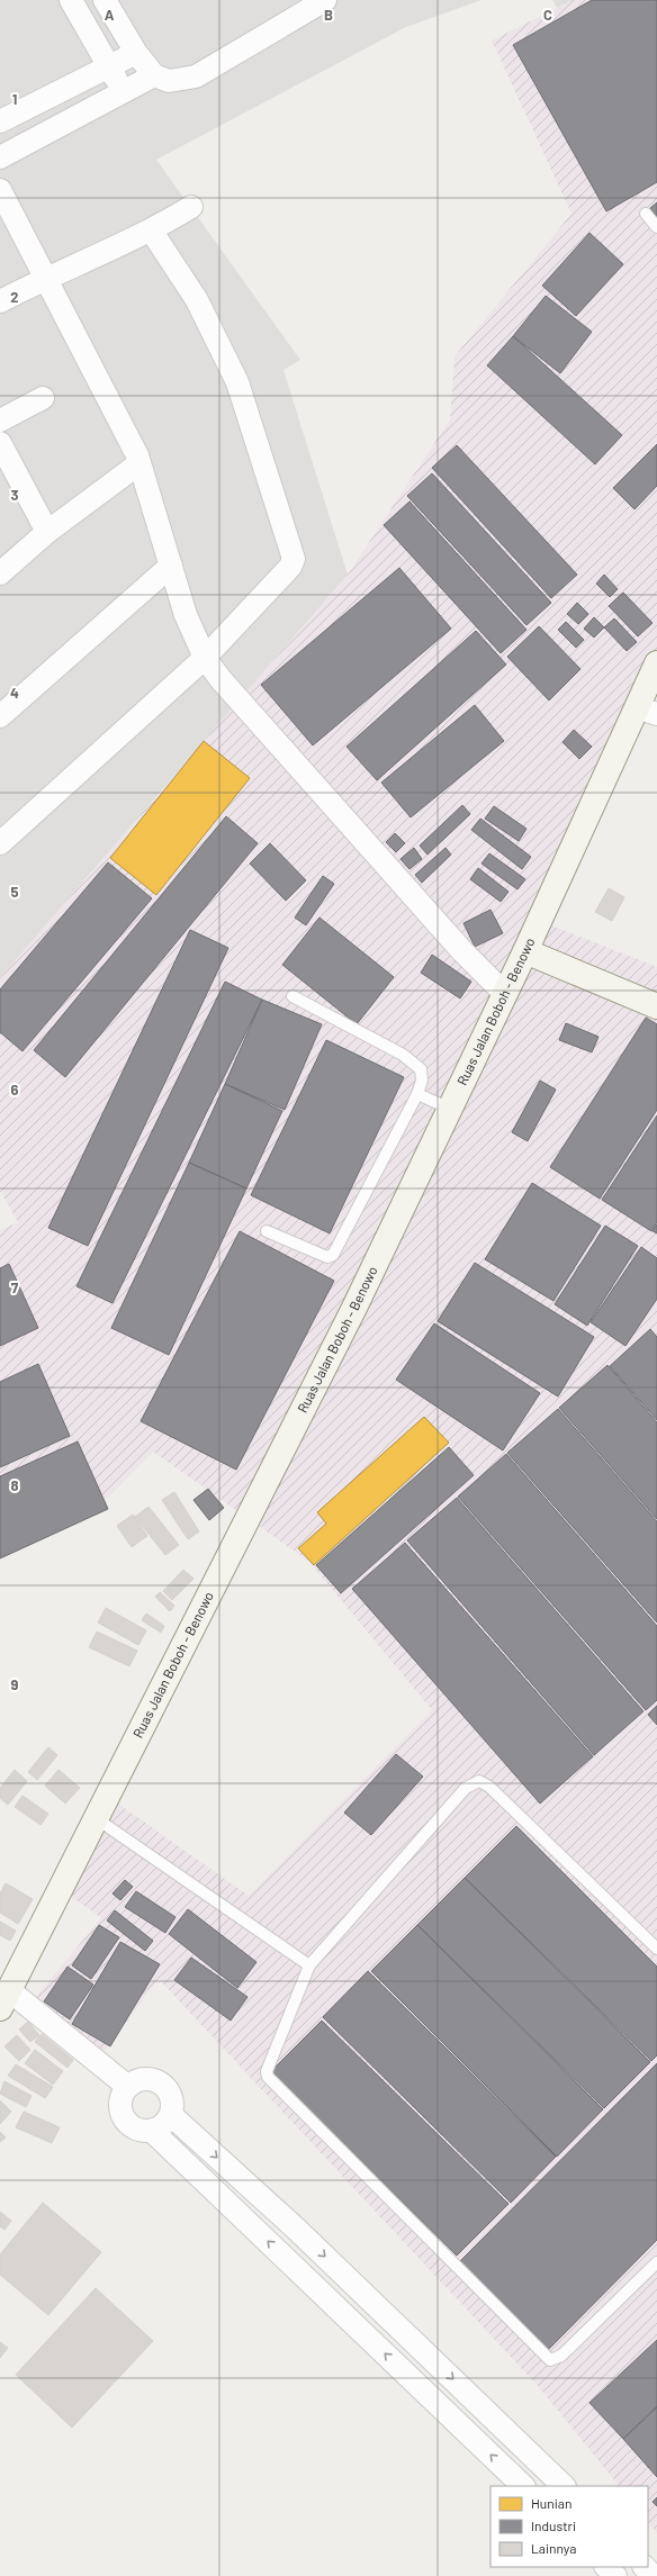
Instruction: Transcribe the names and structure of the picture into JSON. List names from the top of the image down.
{
  "streets": {
    "main road": ["Ruas Jalan Boboh - Benowo"]
  },
  "legend": ["Hunian", "Industri", "Lainnya"],
  "grid": {
    "columns": ["A", "B", "C"],
    "rows": [
      "1",
      "2",
      "3",
      "4",
      "5",
      "6",
      "7",
      "8",
      "9"
    ]
  }
}
